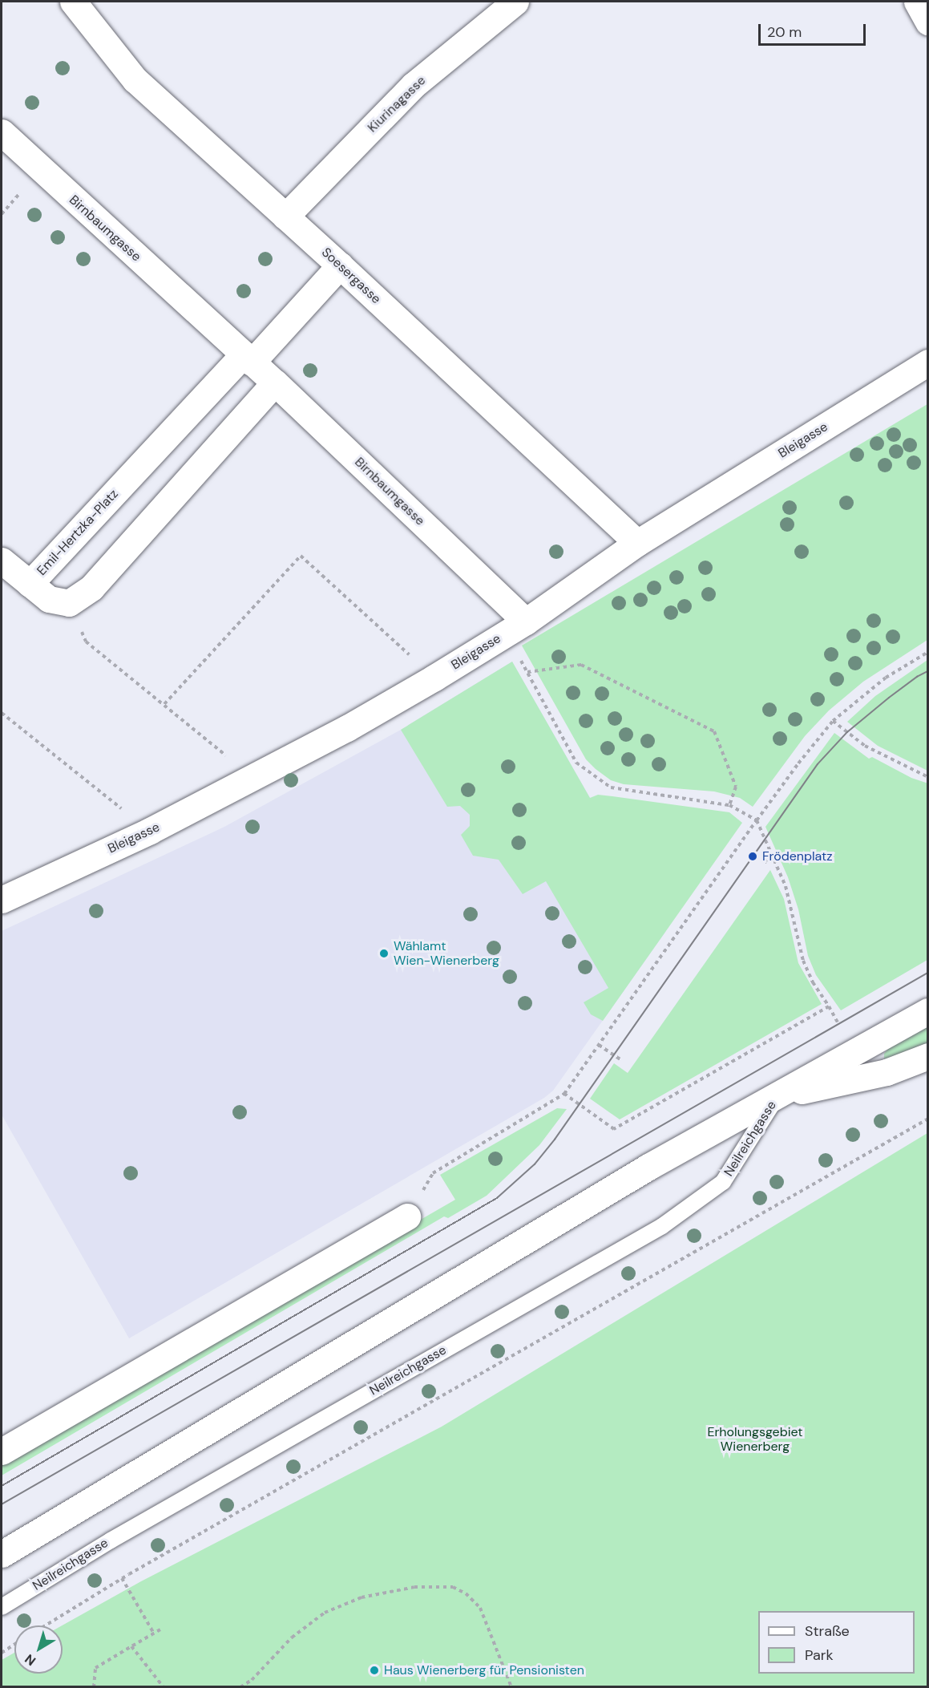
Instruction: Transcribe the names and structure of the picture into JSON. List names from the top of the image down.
{
  "streets": {
    "street": [
      "Kiurinagasse",
      "Birnbaumgasse",
      "Soesergasse",
      "Bleigasse",
      "Emil-Hertzka-Platz",
      "Neilreichgasse"
    ]
  },
  "crossings": [
    ["Kiurinagasse", "Soesergasse"],
    ["Birnbaumgasse", "Bleigasse"],
    ["Birnbaumgasse", "Emil-Hertzka-Platz"],
    ["Soesergasse", "Bleigasse"]
  ],
  "parks": ["Erholungsgebiet Wienerberg"],
  "places": ["Frödenplatz", "Wählamt Wien-Wienerberg", "Haus Wienerberg für Pensionisten"],
  "legend": ["Straße", "Park"],
  "scale_bar": "20 m",
  "north": "bottom left"
}
